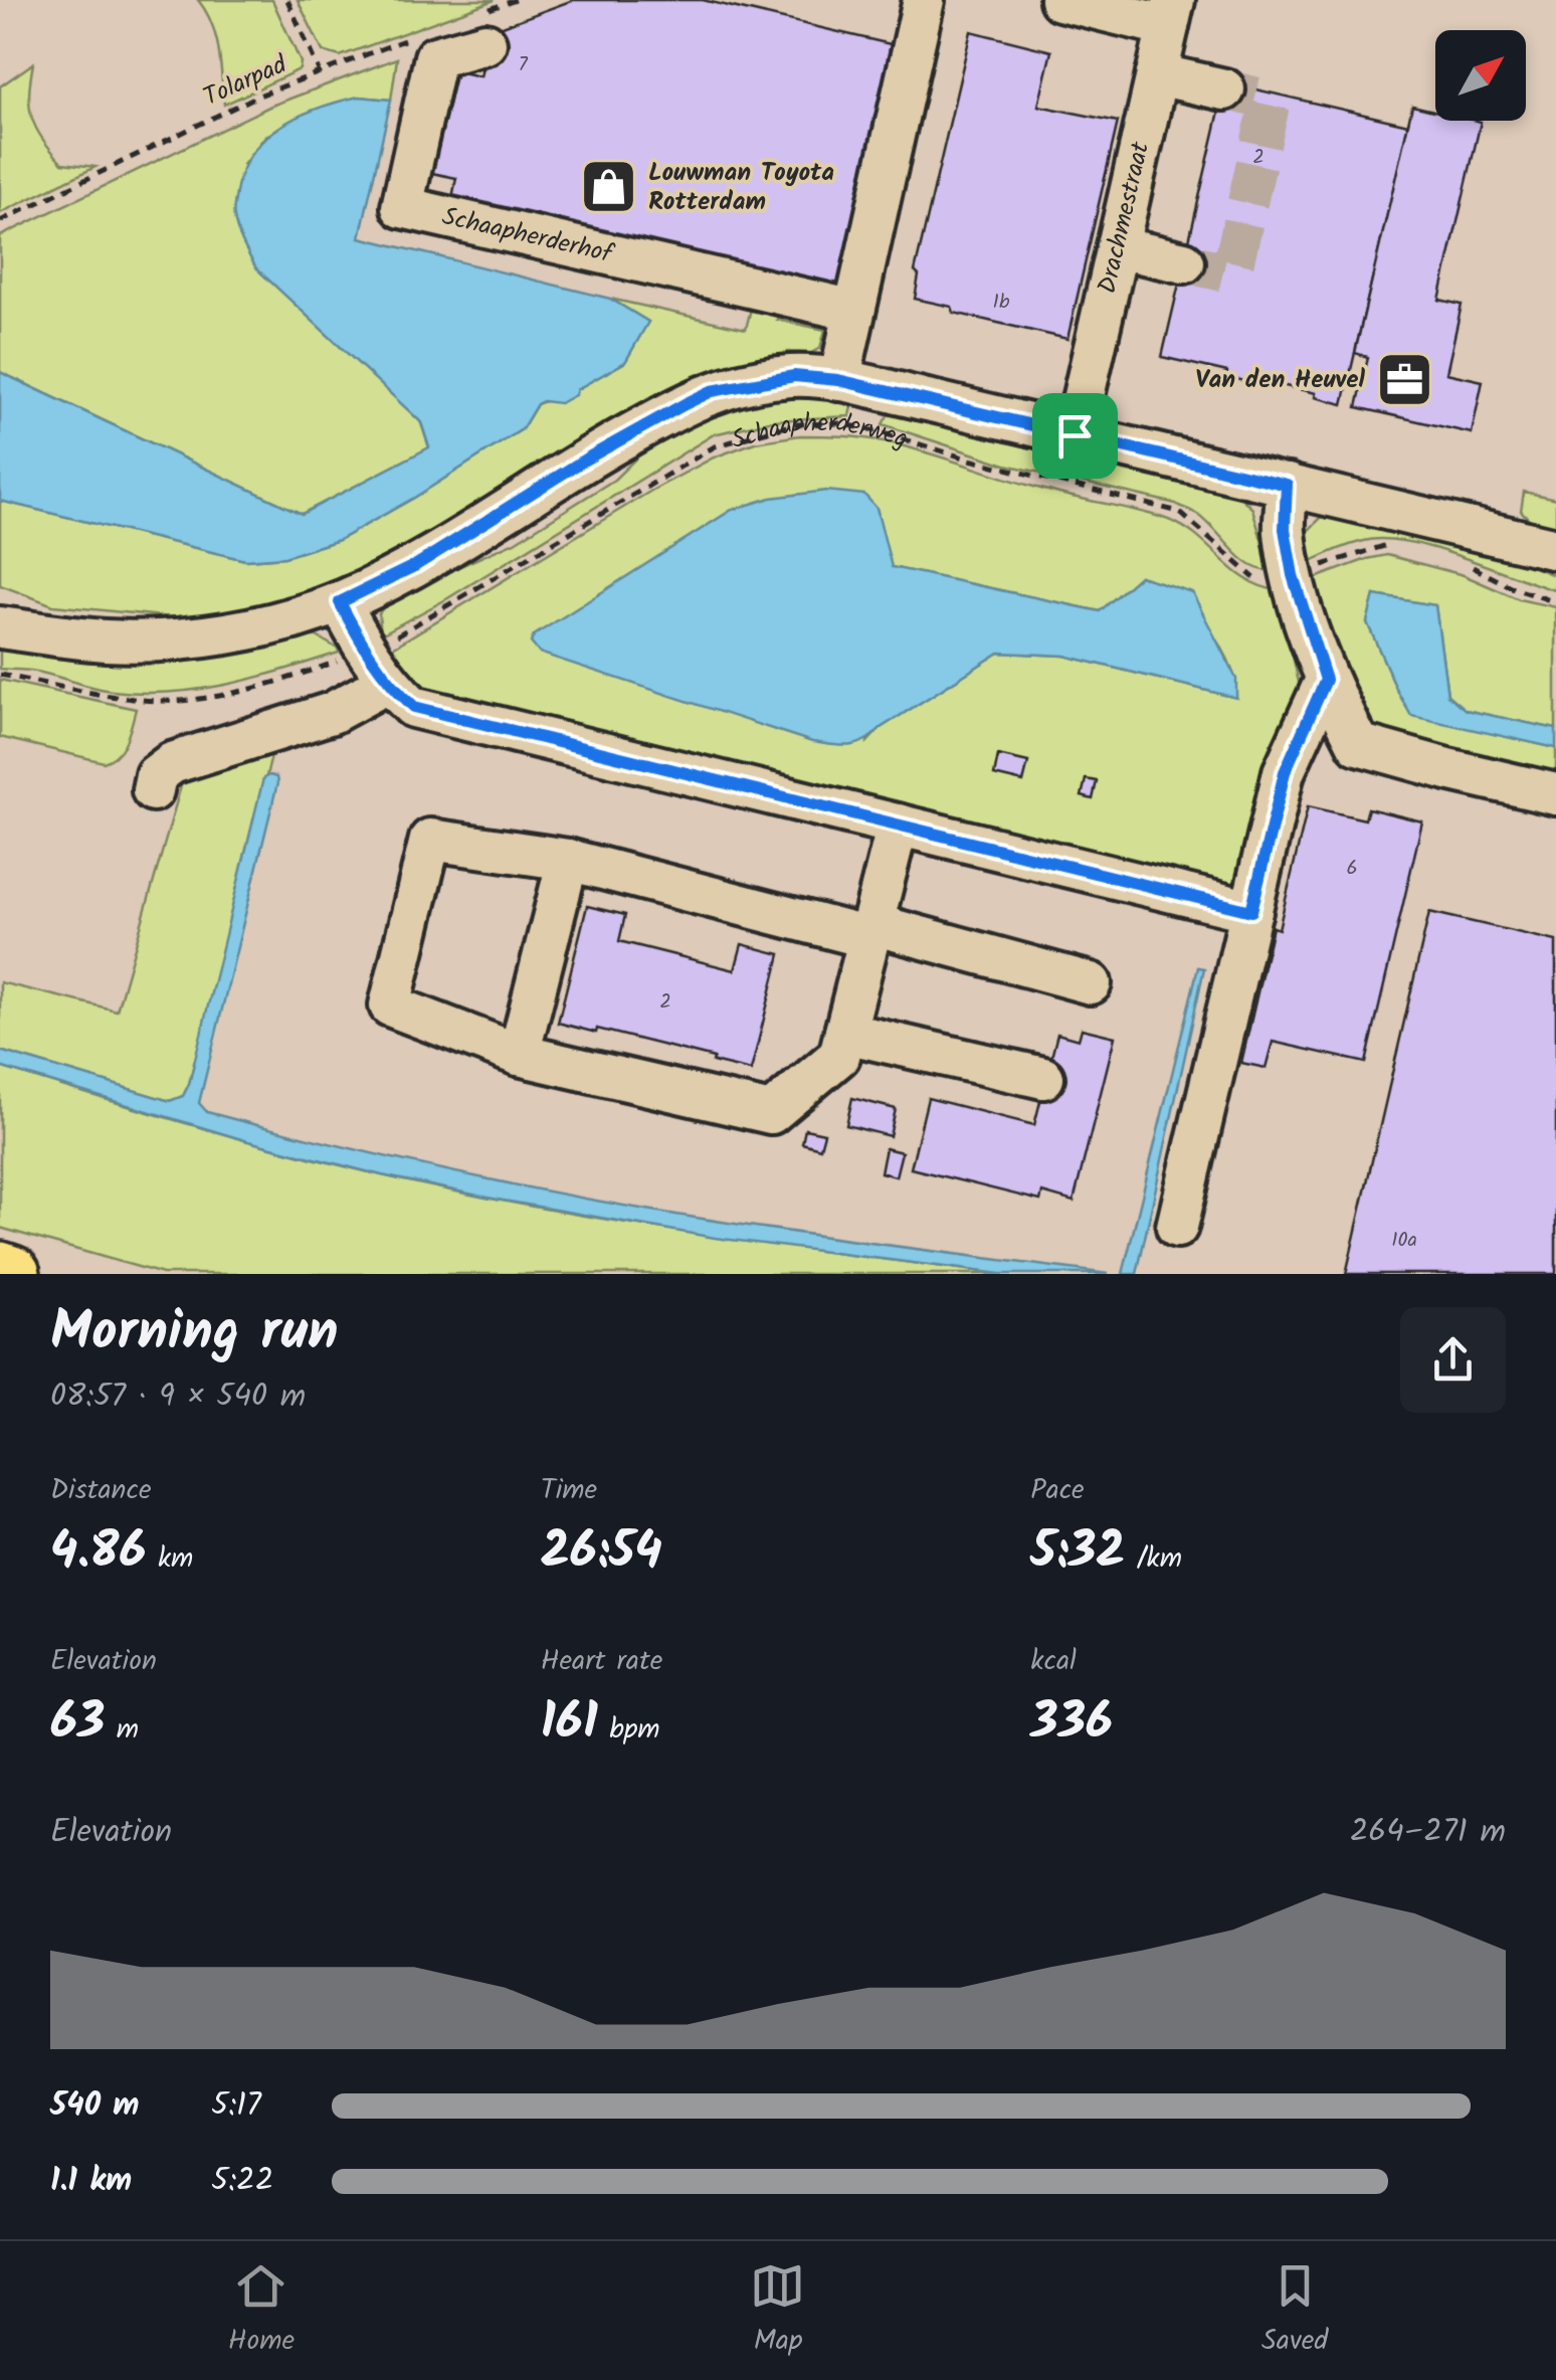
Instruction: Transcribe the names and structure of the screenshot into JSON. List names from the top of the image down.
{
  "streets": {
    "street": ["Drachmestraat", "Schaapherderhof", "Schaapherderweg"],
    "path": ["Tolarpad"]
  },
  "crossings": [
    ["Drachmestraat", "Schaapherderweg"]
  ],
  "places": {
    "shop": ["Louwman Toyota Rotterdam"],
    "office": ["Van den Heuvel"]
  },
  "house_numbers": [
    "7",
    "2",
    "1b",
    "6",
    "2",
    "10a"
  ],
  "north": "top right",
  "page": {
    "heading": ["Morning run", "08:57 · 9 × 540 m"],
    "stats": [
      ["Distance", "4.86 km"],
      ["Time", "26:54"],
      ["Pace", "5:32 /km"],
      ["Elevation", "63 m"],
      ["Heart rate", "161 bpm"],
      ["kcal", "336"]
    ],
    "chart": ["Elevation", "264–271 m"],
    "list": [
      {
        "name": "540 m",
        "note": "5:17"
      },
      {
        "name": "1.1 km",
        "note": "5:22"
      }
    ],
    "tabs": ["Home", "Map", "Saved"]
  }
}
